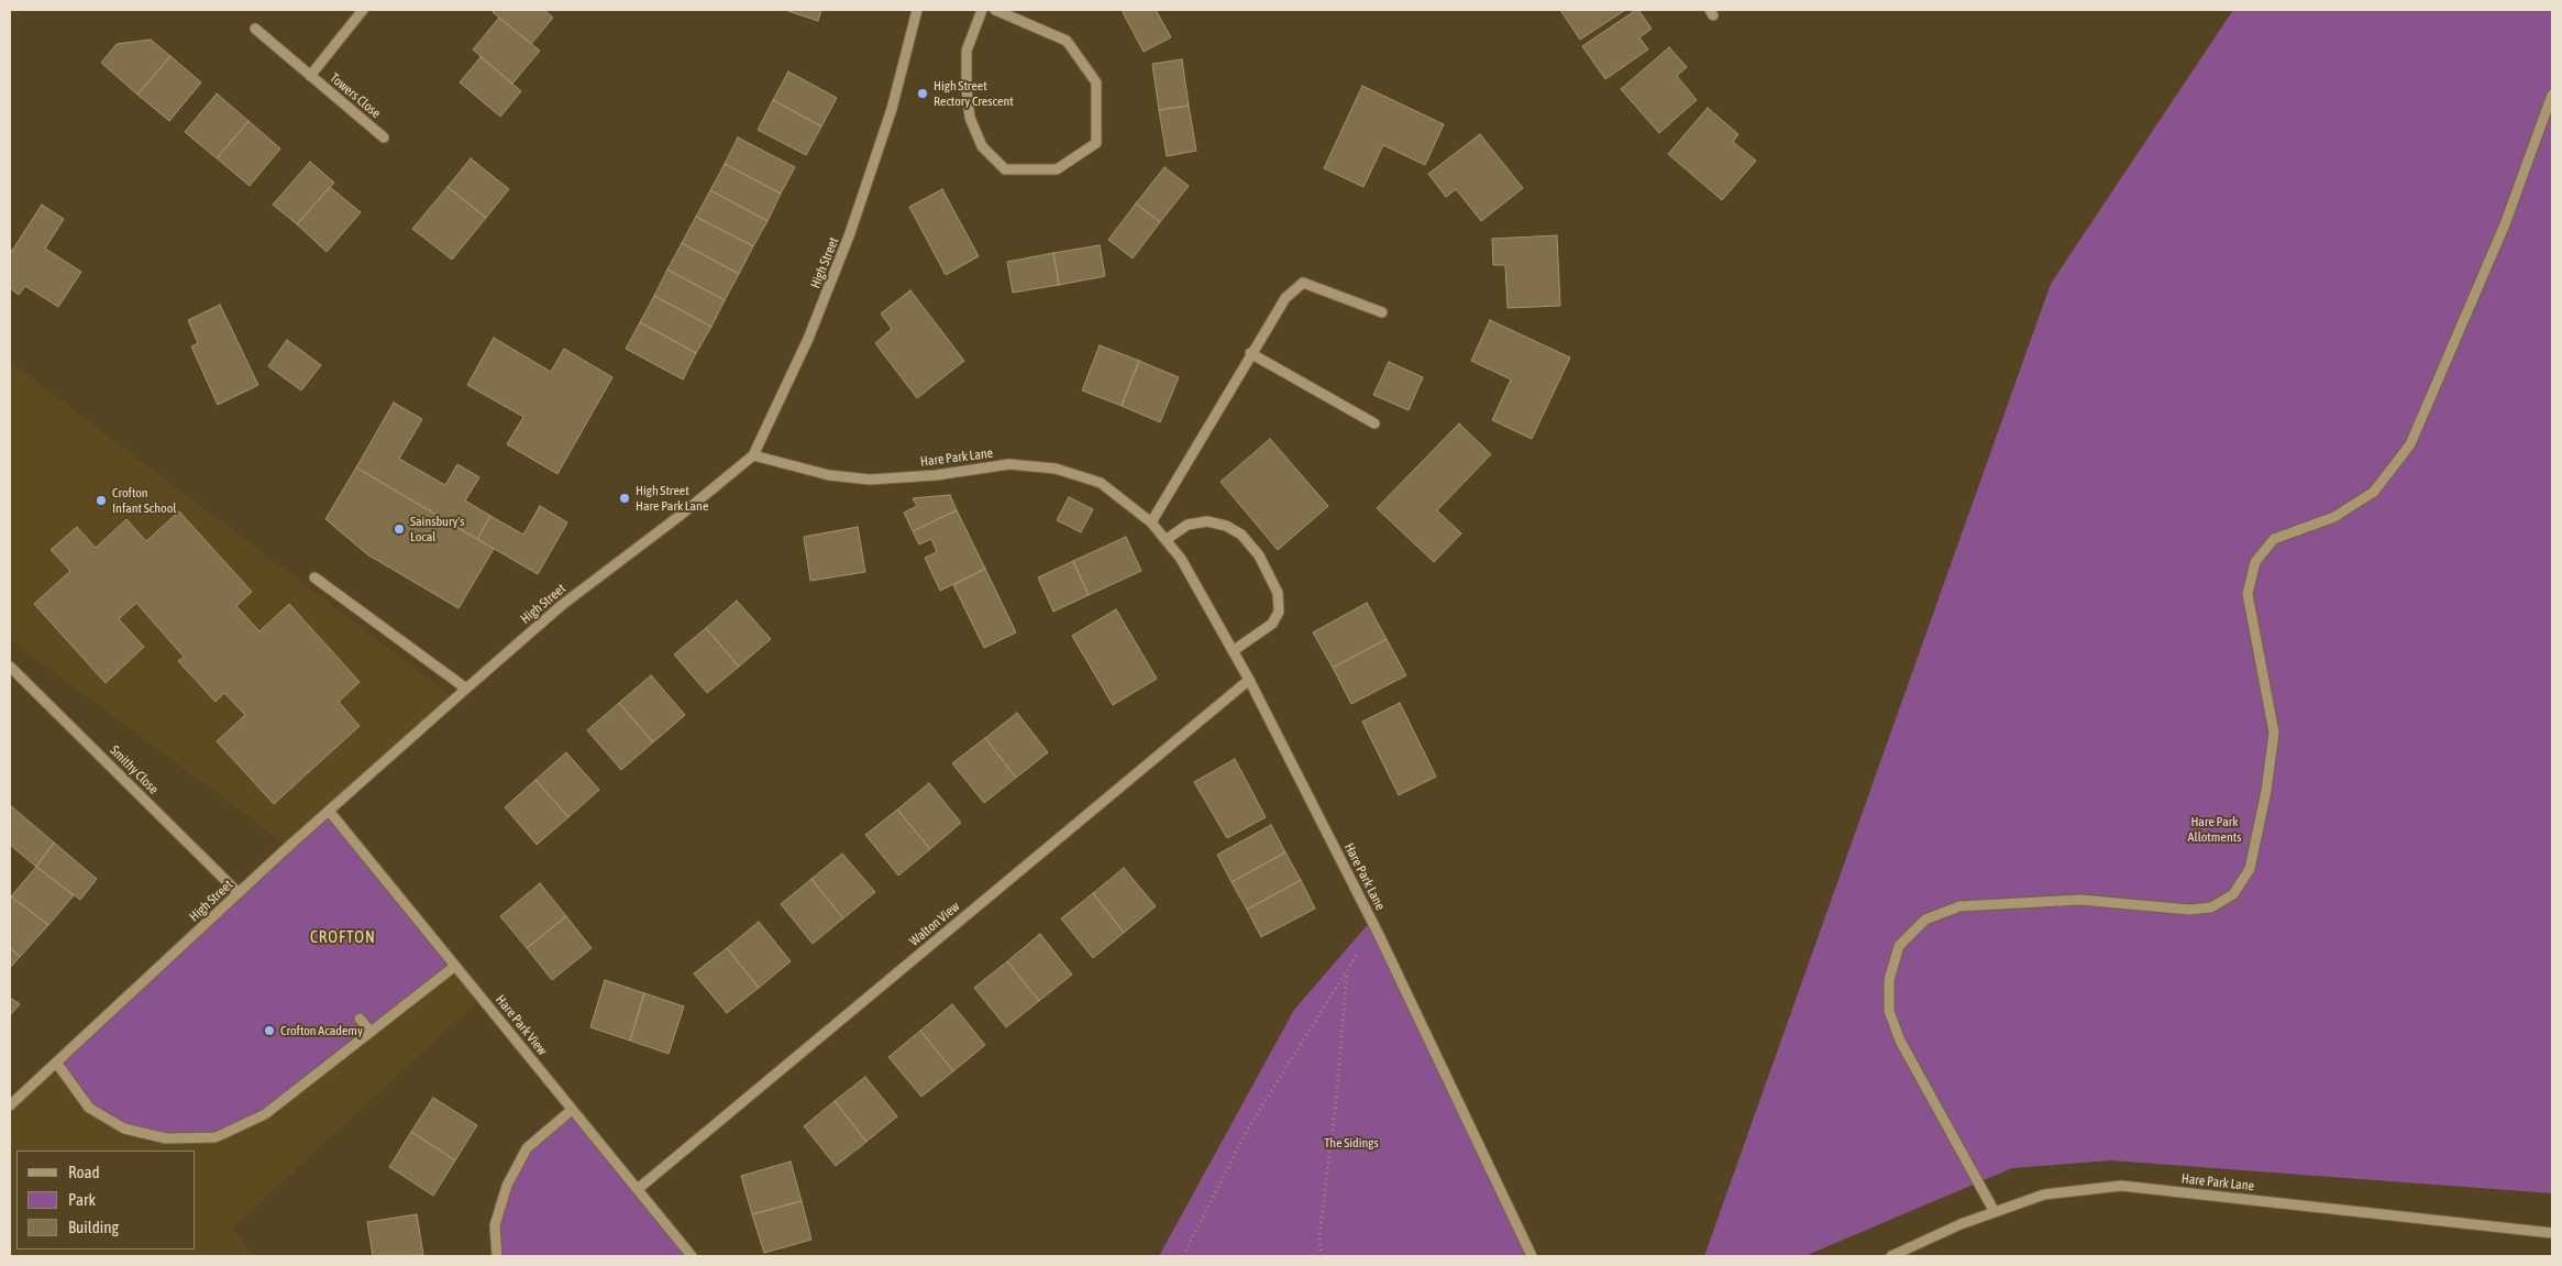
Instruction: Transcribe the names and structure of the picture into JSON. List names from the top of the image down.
{
  "streets": {
    "street": [
      "Towers Close",
      "High Street",
      "Hare Park Lane",
      "Smithy Close",
      "Walton View",
      "Hare Park View"
    ]
  },
  "crossings": [
    ["High Street", "Hare Park Lane"],
    ["High Street", "Smithy Close"],
    ["High Street", "Hare Park View"],
    ["Hare Park Lane", "Walton View"],
    ["Walton View", "Hare Park View"]
  ],
  "districts": ["CROFTON"],
  "parks": ["Hare Park Allotments", "The Sidings"],
  "places": [
    "High Street Rectory Crescent",
    "High Street Hare Park Lane",
    "Crofton Infant School",
    "Sainsbury's Local",
    "Crofton Academy"
  ],
  "legend": ["Road", "Park", "Building"]
}
